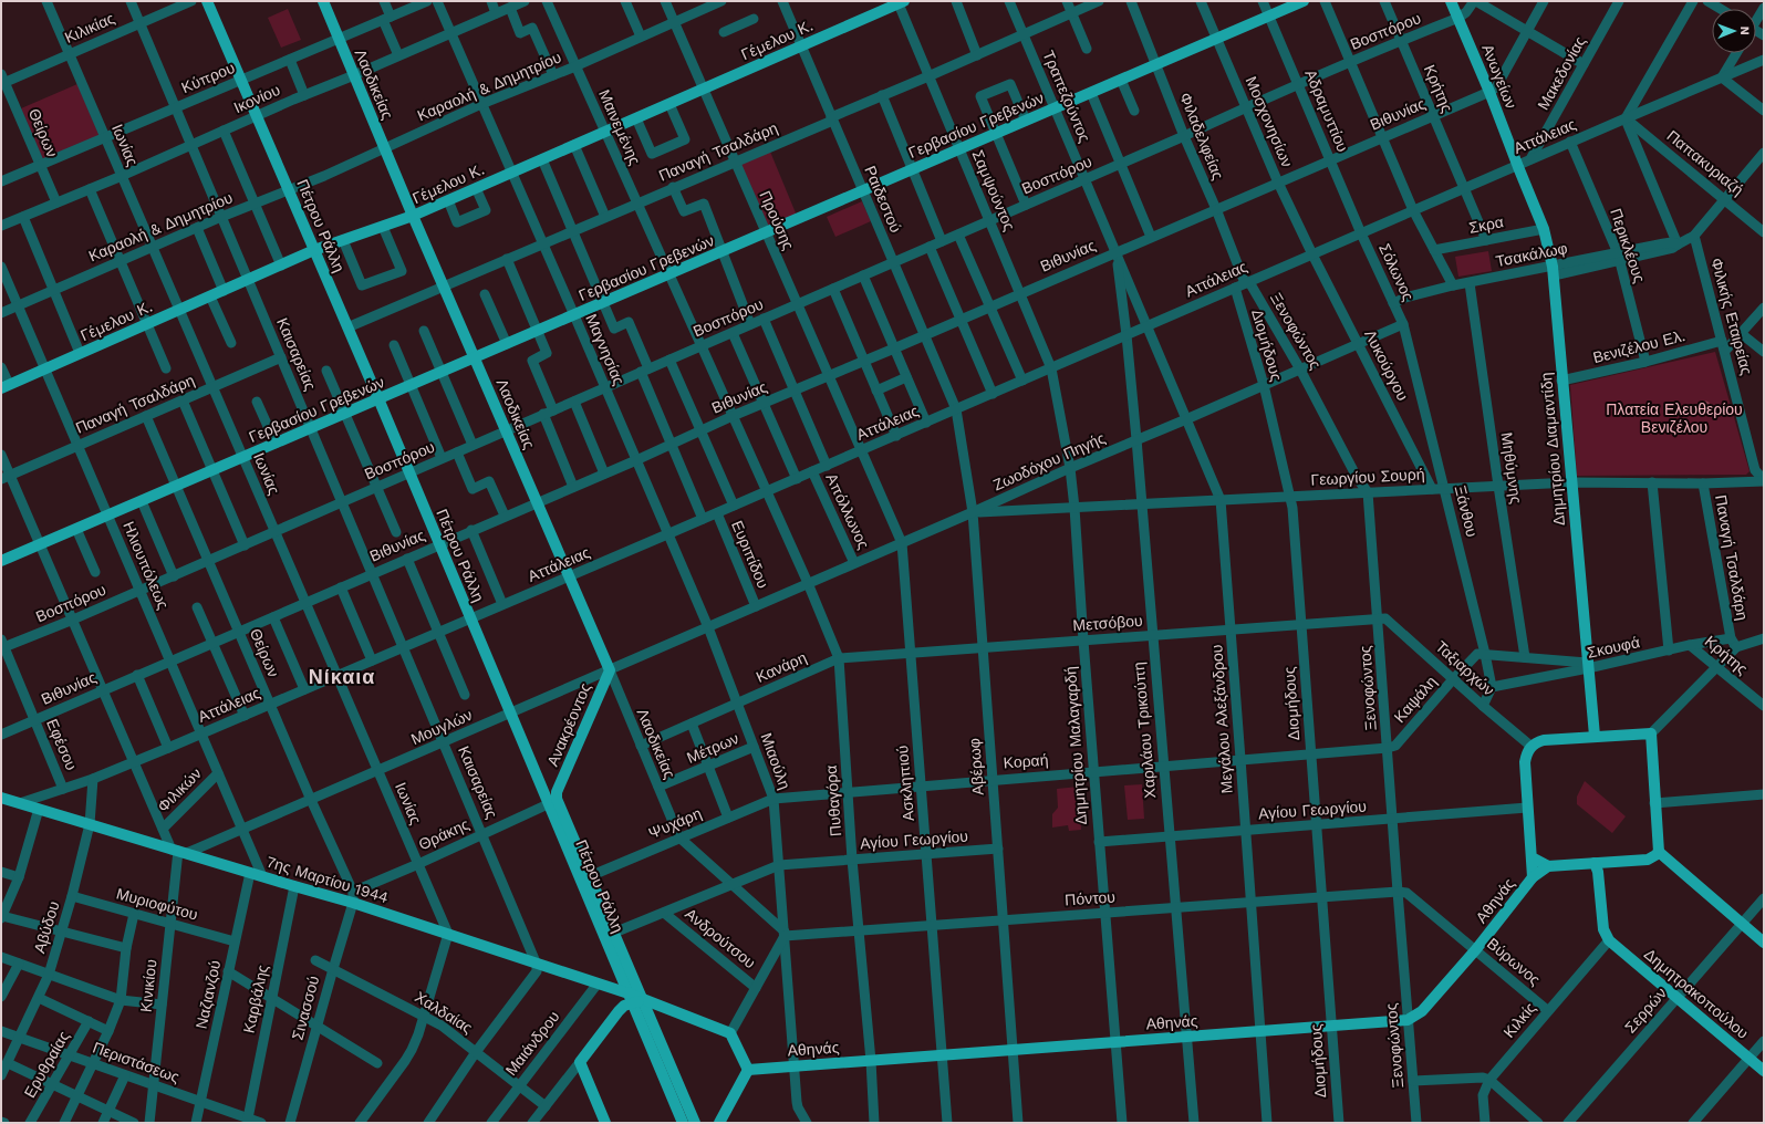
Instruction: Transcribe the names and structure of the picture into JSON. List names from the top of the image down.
{
  "streets": {
    "main road": [
      "Γέμελου Κ.",
      "Ανωγείων",
      "Λαοδικείας",
      "Γερβασίου Γρεβενών",
      "Πέτρου Ράλλη",
      "Δημητρίου Διαμαντίδη",
      "Ανακρέοντος",
      "7ης Μαρτίου 1944",
      "Αθηνάς",
      "Δημητρακοπούλου"
    ],
    "street": [
      "Κιλικίας",
      "Βοσπόρου",
      "Μακεδονίας",
      "Κύπρου",
      "Καραολή & Δημητρίου",
      "Κρήτης",
      "Τραπεζούντος",
      "Ικονίου",
      "Αδραμυττίου",
      "Βιθυνίας",
      "Μοσχονησίων",
      "Μαινεμένης",
      "Θείρων",
      "Φιλαδελφείας",
      "Αττάλειας",
      "Ιωνίας",
      "Παναγή Τσαλδάρη",
      "Παπακυριαζή",
      "Σαμψούντος",
      "Ραιδεστού",
      "Προύσης",
      "Σκρα",
      "Περικλέους",
      "Τσακάλωφ",
      "Σόλωνος",
      "Φιλικής Εταιρείας",
      "Ξενοφώντος",
      "Διομήδους",
      "Βενιζέλου Ελ.",
      "Μαγνησίας",
      "Καισαρείας",
      "Λυκούργου",
      "Ζωοδόχου Πηγής",
      "Μηθύμνης",
      "Γεωργίου Σουρή",
      "Απόλλωνος",
      "Ξάνθου",
      "Ευριπίδου",
      "Ηλιουπόλεως",
      "Μετσόβου",
      "Σκουφά",
      "Κανάρη",
      "Ταξιαρχών",
      "Καψάλη",
      "Μεγάλου Αλεξάνδρου",
      "Μουγλών",
      "Χαριλάου Τρικούπη",
      "Εφέσου",
      "Δημητρίου Μαλαγαρδή",
      "Μέτρων",
      "Μιαούλη",
      "Κοραή",
      "Αβέρωφ",
      "Ασκληπιού",
      "Φιλικών",
      "Πυθαγόρα",
      "Αγίου Γεωργίου",
      "Ψυχάρη",
      "Θράκης",
      "Πόντου",
      "Μυριοφύτου",
      "Αβύδου",
      "Ανδρούτσου",
      "Βύρωνος",
      "Κινικίου",
      "Ναζιανζού",
      "Καρβάλης",
      "Σινασσού",
      "Σερρών",
      "Χαλδαίας",
      "Κιλκίς",
      "Μαιάνδρου",
      "Περιστάσεως",
      "Ερυθραίας"
    ]
  },
  "crossings": [
    ["Κιλικίας", "Θείρων"],
    ["Κιλικίας", "Ιωνίας"],
    ["Κιλικίας", "Καισαρείας"],
    ["Βοσπόρου", "Ανωγείων"],
    ["Βοσπόρου", "Λαοδικείας"],
    ["Βοσπόρου", "Κρήτης"],
    ["Βοσπόρου", "Τραπεζούντος"],
    ["Βοσπόρου", "Αδραμυττίου"],
    ["Βοσπόρου", "Μοσχονησίων"],
    ["Βοσπόρου", "Μαινεμένης"],
    ["Βοσπόρου", "Θείρων"],
    ["Βοσπόρου", "Φιλαδελφείας"],
    ["Βοσπόρου", "Ιωνίας"],
    ["Βοσπόρου", "Σαμψούντος"],
    ["Βοσπόρου", "Ραιδεστού"],
    ["Βοσπόρου", "Προύσης"],
    ["Βοσπόρου", "Πέτρου Ράλλη"],
    ["Βοσπόρου", "Μαγνησίας"],
    ["Βοσπόρου", "Καισαρείας"],
    ["Βοσπόρου", "Ηλιουπόλεως"],
    ["Βοσπόρου", "Εφέσου"],
    ["Γέμελου Κ.", "Λαοδικείας"],
    ["Γέμελου Κ.", "Μαινεμένης"],
    ["Γέμελου Κ.", "Ιωνίας"],
    ["Γέμελου Κ.", "Σαμψούντος"],
    ["Γέμελου Κ.", "Ραιδεστού"],
    ["Γέμελου Κ.", "Προύσης"],
    ["Γέμελου Κ.", "Πέτρου Ράλλη"],
    ["Γέμελου Κ.", "Μαγνησίας"],
    ["Γέμελου Κ.", "Καισαρείας"],
    ["Γέμελου Κ.", "Ηλιουπόλεως"],
    ["Μακεδονίας", "Αττάλειας"],
    ["Ανωγείων", "Βιθυνίας"],
    ["Ανωγείων", "Αττάλειας"],
    ["Ανωγείων", "Δημητρίου Διαμαντίδη"],
    ["Κύπρου", "Λαοδικείας"],
    ["Κύπρου", "Θείρων"],
    ["Κύπρου", "Ιωνίας"],
    ["Κύπρου", "Πέτρου Ράλλη"],
    ["Κύπρου", "Καισαρείας"],
    ["Λαοδικείας", "Καραολή & Δημητρίου"],
    ["Λαοδικείας", "Ικονίου"],
    ["Λαοδικείας", "Βιθυνίας"],
    ["Λαοδικείας", "Γερβασίου Γρεβενών"],
    ["Λαοδικείας", "Αττάλειας"],
    ["Λαοδικείας", "Παναγή Τσαλδάρη"],
    ["Λαοδικείας", "Κανάρη"],
    ["Λαοδικείας", "Ανακρέοντος"],
    ["Λαοδικείας", "Μουγλών"],
    ["Λαοδικείας", "Μέτρων"],
    ["Λαοδικείας", "Ψυχάρη"],
    ["Καραολή & Δημητρίου", "Μαινεμένης"],
    ["Καραολή & Δημητρίου", "Ιωνίας"],
    ["Καραολή & Δημητρίου", "Προύσης"],
    ["Καραολή & Δημητρίου", "Πέτρου Ράλλη"],
    ["Καραολή & Δημητρίου", "Μαγνησίας"],
    ["Καραολή & Δημητρίου", "Καισαρείας"],
    ["Καραολή & Δημητρίου", "Ηλιουπόλεως"],
    ["Κρήτης", "Βιθυνίας"],
    ["Κρήτης", "Αττάλειας"],
    ["Κρήτης", "Σκρα"],
    ["Κρήτης", "Σκουφά"],
    ["Τραπεζούντος", "Βιθυνίας"],
    ["Τραπεζούντος", "Γερβασίου Γρεβενών"],
    ["Τραπεζούντος", "Αττάλειας"],
    ["Τραπεζούντος", "Παναγή Τσαλδάρη"],
    ["Τραπεζούντος", "Μεγάλου Αλεξάνδρου"],
    ["Τραπεζούντος", "Χαριλάου Τρικούπη"],
    ["Ικονίου", "Θείρων"],
    ["Ικονίου", "Ιωνίας"],
    ["Ικονίου", "Πέτρου Ράλλη"],
    ["Ικονίου", "Μαγνησίας"],
    ["Ικονίου", "Καισαρείας"],
    ["Αδραμυττίου", "Βιθυνίας"],
    ["Αδραμυττίου", "Γερβασίου Γρεβενών"],
    ["Αδραμυττίου", "Αττάλειας"],
    ["Αδραμυττίου", "Σόλωνος"],
    ["Βιθυνίας", "Μοσχονησίων"],
    ["Βιθυνίας", "Μαινεμένης"],
    ["Βιθυνίας", "Θείρων"],
    ["Βιθυνίας", "Φιλαδελφείας"],
    ["Βιθυνίας", "Ιωνίας"],
    ["Βιθυνίας", "Σαμψούντος"],
    ["Βιθυνίας", "Ραιδεστού"],
    ["Βιθυνίας", "Προύσης"],
    ["Βιθυνίας", "Πέτρου Ράλλη"],
    ["Βιθυνίας", "Μαγνησίας"],
    ["Βιθυνίας", "Καισαρείας"],
    ["Βιθυνίας", "Ηλιουπόλεως"],
    ["Βιθυνίας", "Εφέσου"],
    ["Μοσχονησίων", "Γερβασίου Γρεβενών"],
    ["Μοσχονησίων", "Αττάλειας"],
    ["Μοσχονησίων", "Λυκούργου"],
    ["Γερβασίου Γρεβενών", "Μαινεμένης"],
    ["Γερβασίου Γρεβενών", "Θείρων"],
    ["Γερβασίου Γρεβενών", "Φιλαδελφείας"],
    ["Γερβασίου Γρεβενών", "Ιωνίας"],
    ["Γερβασίου Γρεβενών", "Σαμψούντος"],
    ["Γερβασίου Γρεβενών", "Ραιδεστού"],
    ["Γερβασίου Γρεβενών", "Προύσης"],
    ["Γερβασίου Γρεβενών", "Πέτρου Ράλλη"],
    ["Γερβασίου Γρεβενών", "Μαγνησίας"],
    ["Γερβασίου Γρεβενών", "Καισαρείας"],
    ["Γερβασίου Γρεβενών", "Ηλιουπόλεως"],
    ["Μαινεμένης", "Αττάλειας"],
    ["Μαινεμένης", "Παναγή Τσαλδάρη"],
    ["Μαινεμένης", "Πυθαγόρα"],
    ["Θείρων", "Αττάλειας"],
    ["Θείρων", "Παναγή Τσαλδάρη"],
    ["Θείρων", "Μουγλών"],
    ["Θείρων", "Θράκης"],
    ["Θείρων", "7ης Μαρτίου 1944"],
    ["Θείρων", "Σινασσού"],
    ["Φιλαδελφείας", "Αττάλειας"],
    ["Φιλαδελφείας", "Ξενοφώντος"],
    ["Αττάλειας", "Ιωνίας"],
    ["Αττάλειας", "Παπακυριαζή"],
    ["Αττάλειας", "Σαμψούντος"],
    ["Αττάλειας", "Ραιδεστού"],
    ["Αττάλειας", "Προύσης"],
    ["Αττάλειας", "Πέτρου Ράλλη"],
    ["Αττάλειας", "Περικλέους"],
    ["Αττάλειας", "Σόλωνος"],
    ["Αττάλειας", "Ξενοφώντος"],
    ["Αττάλειας", "Διομήδους"],
    ["Αττάλειας", "Μαγνησίας"],
    ["Αττάλειας", "Καισαρείας"],
    ["Αττάλειας", "Λυκούργου"],
    ["Αττάλειας", "Δημητρίου Διαμαντίδη"],
    ["Αττάλειας", "Απόλλωνος"],
    ["Αττάλειας", "Ευριπίδου"],
    ["Αττάλειας", "Ηλιουπόλεως"],
    ["Αττάλειας", "Μεγάλου Αλεξάνδρου"],
    ["Αττάλειας", "Χαριλάου Τρικούπη"],
    ["Αττάλειας", "Εφέσου"],
    ["Αττάλειας", "Δημητρίου Μαλαγαρδή"],
    ["Αττάλειας", "Μιαούλη"],
    ["Αττάλειας", "Αβέρωφ"],
    ["Αττάλειας", "Ασκληπιού"],
    ["Αττάλειας", "Πυθαγόρα"],
    ["Αττάλειας", "7ης Μαρτίου 1944"],
    ["Αττάλειας", "Αβύδου"],
    ["Ιωνίας", "Παναγή Τσαλδάρη"],
    ["Ιωνίας", "Μουγλών"],
    ["Ιωνίας", "Θράκης"],
    ["Ιωνίας", "7ης Μαρτίου 1944"],
    ["Παναγή Τσαλδάρη", "Σαμψούντος"],
    ["Παναγή Τσαλδάρη", "Ραιδεστού"],
    ["Παναγή Τσαλδάρη", "Προύσης"],
    ["Παναγή Τσαλδάρη", "Πέτρου Ράλλη"],
    ["Παναγή Τσαλδάρη", "Μαγνησίας"],
    ["Παναγή Τσαλδάρη", "Καισαρείας"],
    ["Παναγή Τσαλδάρη", "Γεωργίου Σουρή"],
    ["Παναγή Τσαλδάρη", "Ηλιουπόλεως"],
    ["Παναγή Τσαλδάρη", "Σκουφά"],
    ["Σαμψούντος", "Δημητρίου Μαλαγαρδή"],
    ["Ραιδεστού", "Αβέρωφ"],
    ["Προύσης", "Ασκληπιού"],
    ["Σκρα", "Δημητρίου Διαμαντίδη"],
    ["Πέτρου Ράλλη", "Ανακρέοντος"],
    ["Πέτρου Ράλλη", "Μουγλών"],
    ["Πέτρου Ράλλη", "Αγίου Γεωργίου"],
    ["Πέτρου Ράλλη", "Ψυχάρη"],
    ["Πέτρου Ράλλη", "Θράκης"],
    ["Πέτρου Ράλλη", "7ης Μαρτίου 1944"],
    ["Περικλέους", "Τσακάλωφ"],
    ["Περικλέους", "Βενιζέλου Ελ."],
    ["Τσακάλωφ", "Σόλωνος"],
    ["Τσακάλωφ", "Φιλικής Εταιρείας"],
    ["Τσακάλωφ", "Δημητρίου Διαμαντίδη"],
    ["Τσακάλωφ", "Μηθύμνης"],
    ["Σόλωνος", "Ζωοδόχου Πηγής"],
    ["Σόλωνος", "Ξάνθου"],
    ["Φιλικής Εταιρείας", "Βενιζέλου Ελ."],
    ["Φιλικής Εταιρείας", "Γεωργίου Σουρή"],
    ["Ξενοφώντος", "Ζωοδόχου Πηγής"],
    ["Ξενοφώντος", "Γεωργίου Σουρή"],
    ["Ξενοφώντος", "Μετσόβου"],
    ["Ξενοφώντος", "Ταξιαρχών"],
    ["Ξενοφώντος", "Καψάλη"],
    ["Ξενοφώντος", "Κοραή"],
    ["Ξενοφώντος", "Αγίου Γεωργίου"],
    ["Ξενοφώντος", "Πόντου"],
    ["Ξενοφώντος", "Αθηνάς"],
    ["Ξενοφώντος", "Βύρωνος"],
    ["Διομήδους", "Ζωοδόχου Πηγής"],
    ["Διομήδους", "Γεωργίου Σουρή"],
    ["Διομήδους", "Μετσόβου"],
    ["Διομήδους", "Κοραή"],
    ["Διομήδους", "Αγίου Γεωργίου"],
    ["Διομήδους", "Πόντου"],
    ["Διομήδους", "Αθηνάς"],
    ["Βενιζέλου Ελ.", "Δημητρίου Διαμαντίδη"],
    ["Μαγνησίας", "Μιαούλη"],
    ["Καισαρείας", "Μουγλών"],
    ["Καισαρείας", "Θράκης"],
    ["Καισαρείας", "7ης Μαρτίου 1944"],
    ["Λυκούργου", "Ζωοδόχου Πηγής"],
    ["Λυκούργου", "Γεωργίου Σουρή"],
    ["Δημητρίου Διαμαντίδη", "Γεωργίου Σουρή"],
    ["Δημητρίου Διαμαντίδη", "Σκουφά"],
    ["Ζωοδόχου Πηγής", "Γεωργίου Σουρή"],
    ["Ζωοδόχου Πηγής", "Απόλλωνος"],
    ["Ζωοδόχου Πηγής", "Ξάνθου"],
    ["Ζωοδόχου Πηγής", "Ευριπίδου"],
    ["Ζωοδόχου Πηγής", "Μεγάλου Αλεξάνδρου"],
    ["Ζωοδόχου Πηγής", "Μουγλών"],
    ["Ζωοδόχου Πηγής", "Χαριλάου Τρικούπη"],
    ["Ζωοδόχου Πηγής", "Δημητρίου Μαλαγαρδή"],
    ["Ζωοδόχου Πηγής", "Μιαούλη"],
    ["Ζωοδόχου Πηγής", "Αβέρωφ"],
    ["Ζωοδόχου Πηγής", "Ασκληπιού"],
    ["Ζωοδόχου Πηγής", "Πυθαγόρα"],
    ["Μηθύμνης", "Γεωργίου Σουρή"],
    ["Μηθύμνης", "Σκουφά"],
    ["Γεωργίου Σουρή", "Ξάνθου"],
    ["Γεωργίου Σουρή", "Μεγάλου Αλεξάνδρου"],
    ["Γεωργίου Σουρή", "Χαριλάου Τρικούπη"],
    ["Γεωργίου Σουρή", "Δημητρίου Μαλαγαρδή"],
    ["Γεωργίου Σουρή", "Αβέρωφ"],
    ["Ξάνθου", "Σκουφά"],
    ["Ξάνθου", "Καψάλη"],
    ["Ηλιουπόλεως", "Μουγλών"],
    ["Ηλιουπόλεως", "Φιλικών"],
    ["Ηλιουπόλεως", "7ης Μαρτίου 1944"],
    ["Μετσόβου", "Κανάρη"],
    ["Μετσόβου", "Ταξιαρχών"],
    ["Μετσόβου", "Μεγάλου Αλεξάνδρου"],
    ["Μετσόβου", "Χαριλάου Τρικούπη"],
    ["Μετσόβου", "Δημητρίου Μαλαγαρδή"],
    ["Μετσόβου", "Αβέρωφ"],
    ["Μετσόβου", "Ασκληπιού"],
    ["Μετσόβου", "Πυθαγόρα"],
    ["Σκουφά", "Καψάλη"],
    ["Κανάρη", "Μιαούλη"],
    ["Κανάρη", "Πυθαγόρα"],
    ["Ταξιαρχών", "Καψάλη"],
    ["Ταξιαρχών", "Αθηνάς"],
    ["Καψάλη", "Κοραή"],
    ["Μεγάλου Αλεξάνδρου", "Κοραή"],
    ["Μεγάλου Αλεξάνδρου", "Αγίου Γεωργίου"],
    ["Μεγάλου Αλεξάνδρου", "Πόντου"],
    ["Μεγάλου Αλεξάνδρου", "Αθηνάς"],
    ["Ανακρέοντος", "Μουγλών"],
    ["Μουγλών", "Μιαούλη"],
    ["Μουγλών", "7ης Μαρτίου 1944"],
    ["Μουγλών", "Κινικίου"],
    ["Χαριλάου Τρικούπη", "Κοραή"],
    ["Χαριλάου Τρικούπη", "Αγίου Γεωργίου"],
    ["Χαριλάου Τρικούπη", "Πόντου"],
    ["Χαριλάου Τρικούπη", "Αθηνάς"],
    ["Δημητρίου Μαλαγαρδή", "Κοραή"],
    ["Δημητρίου Μαλαγαρδή", "Αγίου Γεωργίου"],
    ["Δημητρίου Μαλαγαρδή", "Πόντου"],
    ["Δημητρίου Μαλαγαρδή", "Αθηνάς"],
    ["Μέτρων", "Μιαούλη"],
    ["Μιαούλη", "Κοραή"],
    ["Μιαούλη", "Αγίου Γεωργίου"],
    ["Μιαούλη", "Ψυχάρη"],
    ["Μιαούλη", "Πόντου"],
    ["Μιαούλη", "Αθηνάς"],
    ["Κοραή", "Αβέρωφ"],
    ["Κοραή", "Ασκληπιού"],
    ["Κοραή", "Πυθαγόρα"],
    ["Κοραή", "Ψυχάρη"],
    ["Αβέρωφ", "Αγίου Γεωργίου"],
    ["Αβέρωφ", "Πόντου"],
    ["Αβέρωφ", "Αθηνάς"],
    ["Ασκληπιού", "Αγίου Γεωργίου"],
    ["Ασκληπιού", "Πόντου"],
    ["Ασκληπιού", "Αθηνάς"],
    ["Πυθαγόρα", "Αγίου Γεωργίου"],
    ["Πυθαγόρα", "Πόντου"],
    ["Πυθαγόρα", "Αθηνάς"],
    ["Αγίου Γεωργίου", "Αθηνάς"],
    ["Αγίου Γεωργίου", "Ανδρούτσου"],
    ["Θράκης", "7ης Μαρτίου 1944"],
    ["Θράκης", "Σινασσού"],
    ["7ης Μαρτίου 1944", "Αβύδου"],
    ["7ης Μαρτίου 1944", "Κινικίου"],
    ["7ης Μαρτίου 1944", "Ναζιανζού"],
    ["7ης Μαρτίου 1944", "Καρβάλης"],
    ["7ης Μαρτίου 1944", "Σινασσού"],
    ["7ης Μαρτίου 1944", "Μαιάνδρου"],
    ["Πόντου", "Βύρωνος"],
    ["Αθηνάς", "Βύρωνος"],
    ["Μυριοφύτου", "Αβύδου"],
    ["Μυριοφύτου", "Κινικίου"],
    ["Μυριοφύτου", "Ναζιανζού"],
    ["Αβύδου", "Περιστάσεως"],
    ["Βύρωνος", "Κιλκίς"],
    ["Κινικίου", "Περιστάσεως"],
    ["Δημητρακοπούλου", "Σερρών"],
    ["Δημητρακοπούλου", "Κιλκίς"],
    ["Ναζιανζού", "Περιστάσεως"],
    ["Καρβάλης", "Περιστάσεως"],
    ["Σινασσού", "Χαλδαίας"],
    ["Χαλδαίας", "Μαιάνδρου"],
    ["Περιστάσεως", "Ερυθραίας"]
  ],
  "districts": ["Νίκαια"],
  "parks": ["Πλατεία Ελευθερίου Βενιζέλου"],
  "north": "right"
}
